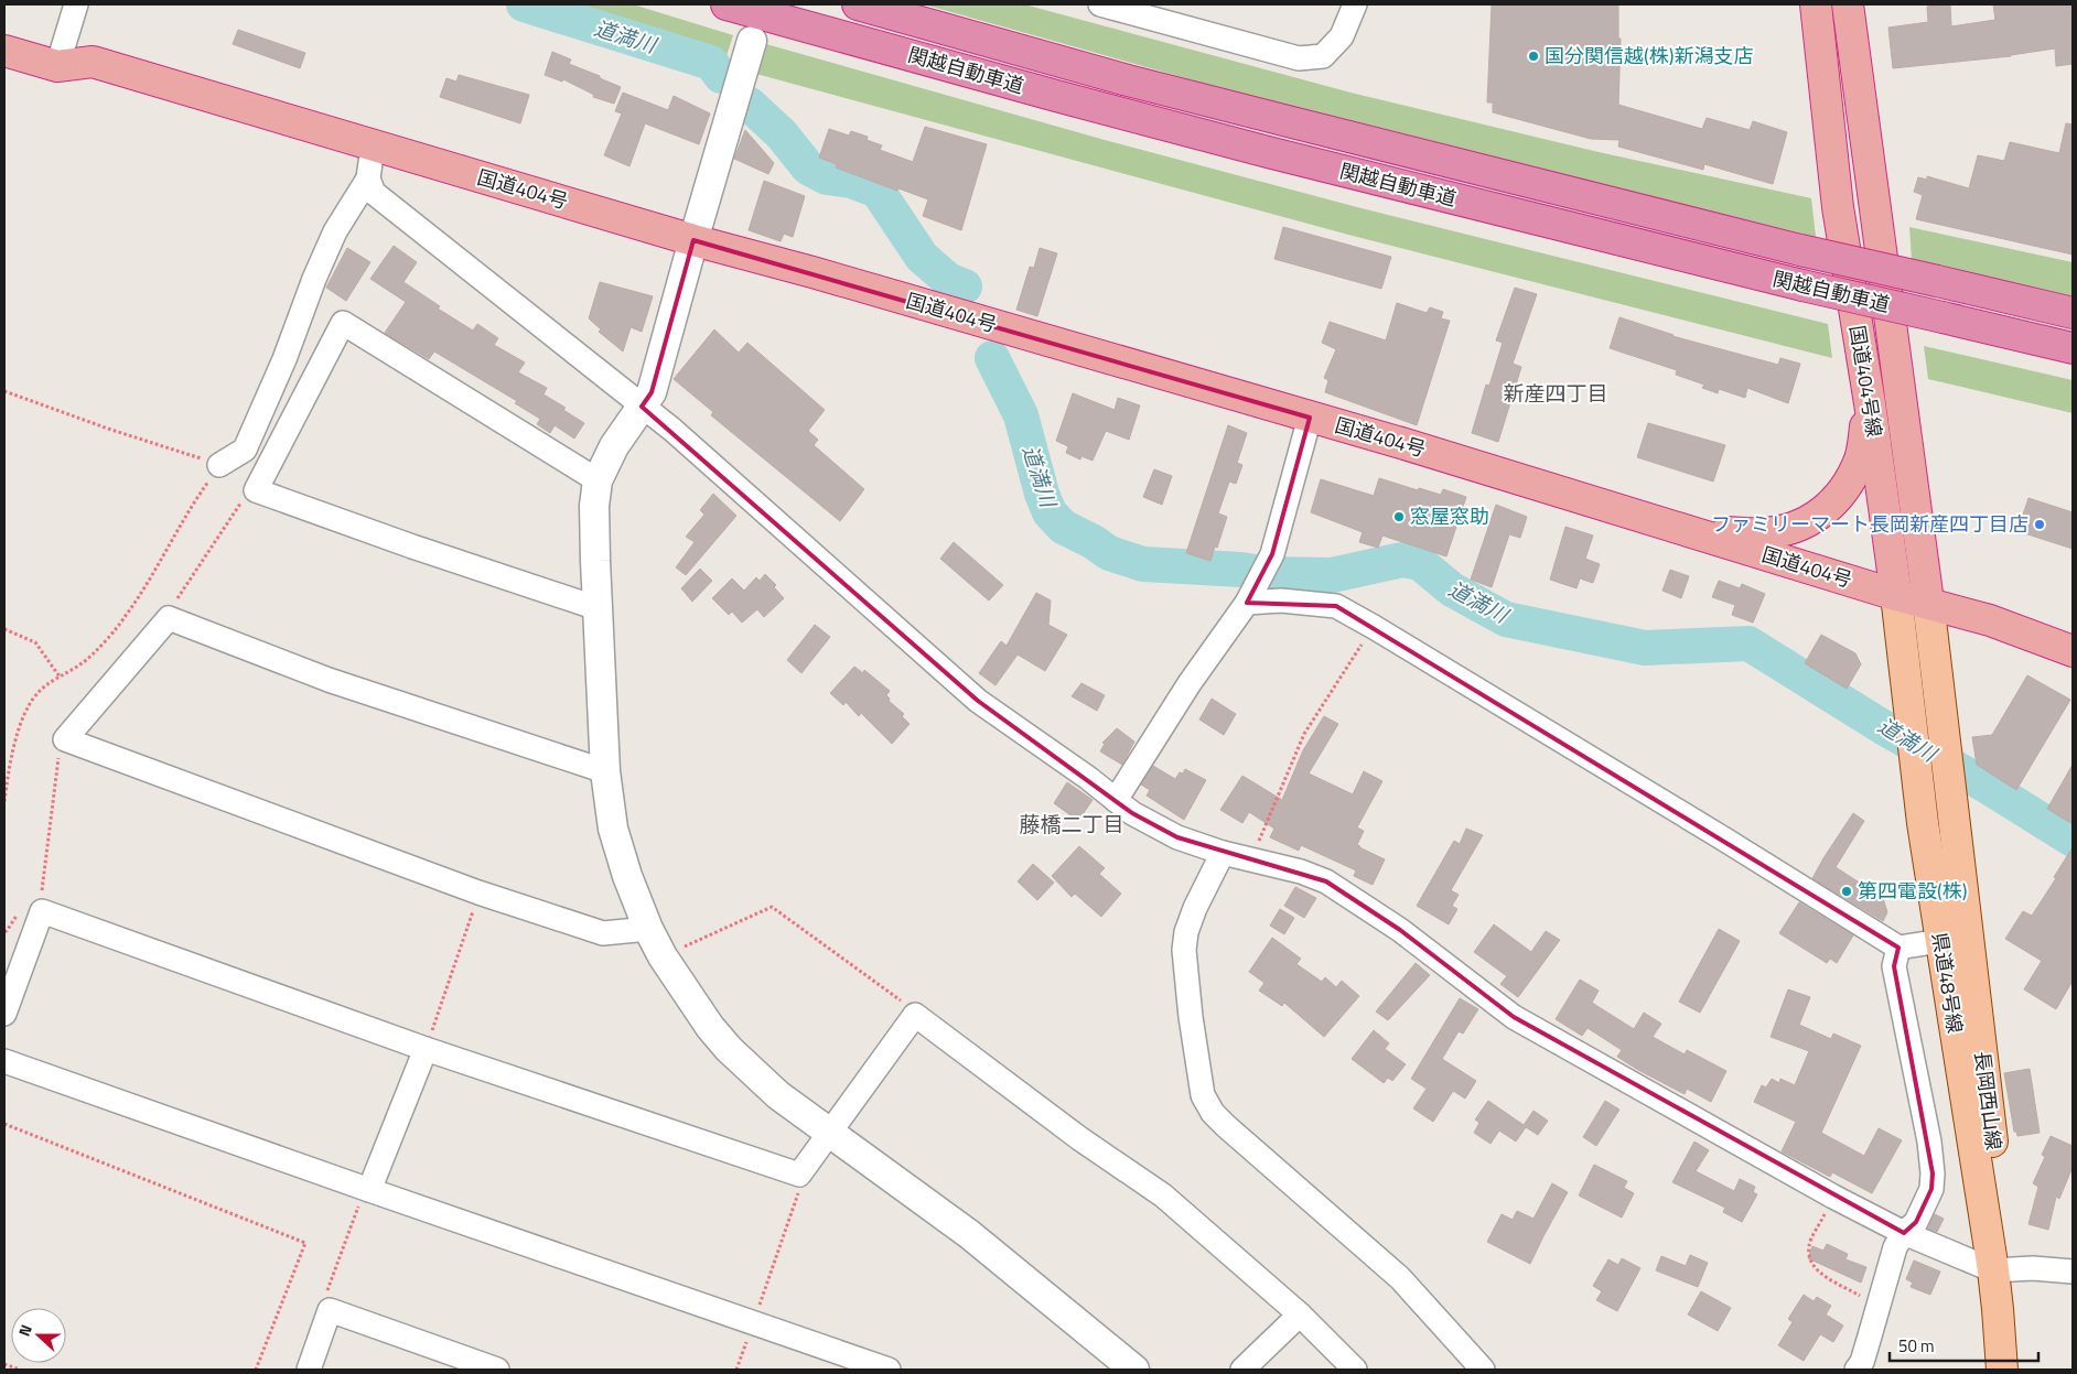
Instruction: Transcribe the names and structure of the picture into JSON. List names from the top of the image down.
{
  "streets": {
    "highway": ["関越自動車道", "国道404号", "国道404号線"],
    "main road": ["県道48号線", "長岡西山線"]
  },
  "crossings": [
    ["国道404号", "国道404号線"],
    ["国道404号", "県道48号線"],
    ["国道404号線", "県道48号線"],
    ["国道404号線", "長岡西山線"],
    ["県道48号線", "長岡西山線"]
  ],
  "districts": ["新産四丁目", "藤橋二丁目"],
  "water": ["道満川"],
  "places": [
    "国分関信越(株)新潟支店",
    "窓屋窓助",
    "ファミリーマート長岡新産四丁目店",
    "第四電設(株)"
  ],
  "scale_bar": "50 m",
  "north": "left"
}
